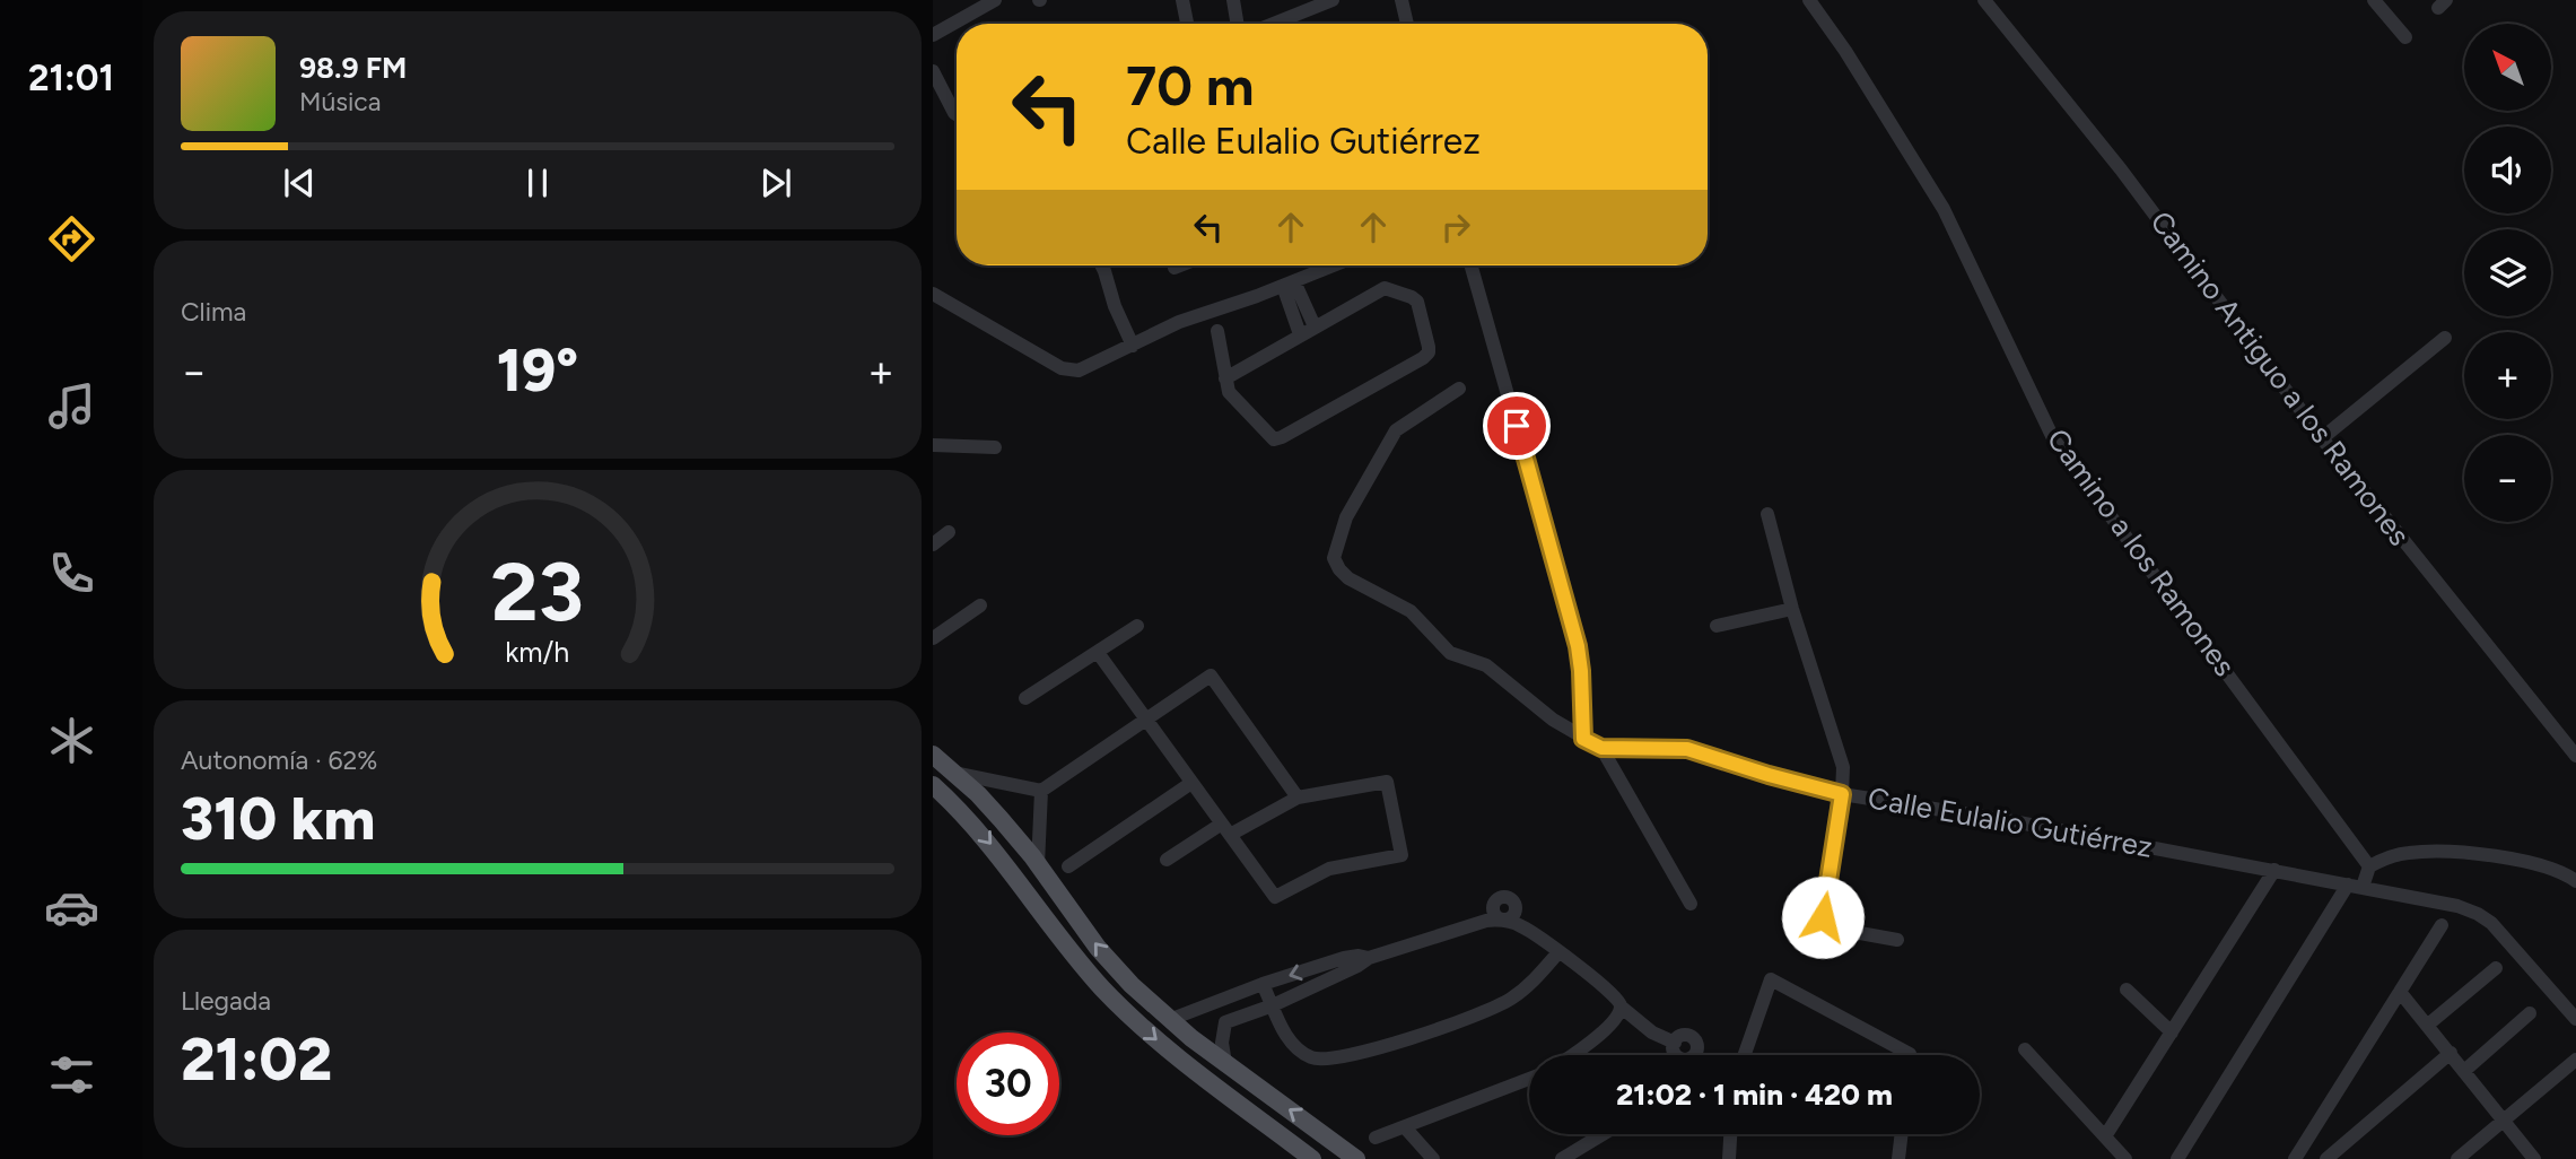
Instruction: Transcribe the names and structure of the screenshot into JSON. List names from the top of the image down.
{
  "streets": {
    "street": ["Camino Antiguo a los Ramones", "Camino a los Ramones", "Calle Eulalio Gutiérrez"]
  },
  "north": "top left",
  "page": {
    "tabs": "21:01",
    "map_buttons": ["+", "−"],
    "turn": ["70 m", "Calle Eulalio Gutiérrez"],
    "song": ["98.9 FM", "Música"],
    "tile": [
      "Clima",
      ["Autonomía · 62%", "310 km"],
      ["Llegada", "21:02"]
    ],
    "heat": ["−", "19°", "+"],
    "limit": "30",
    "trip": "21:02 · 1 min · 420 m",
    "gauge": ["23", "km/h"]
  }
}
